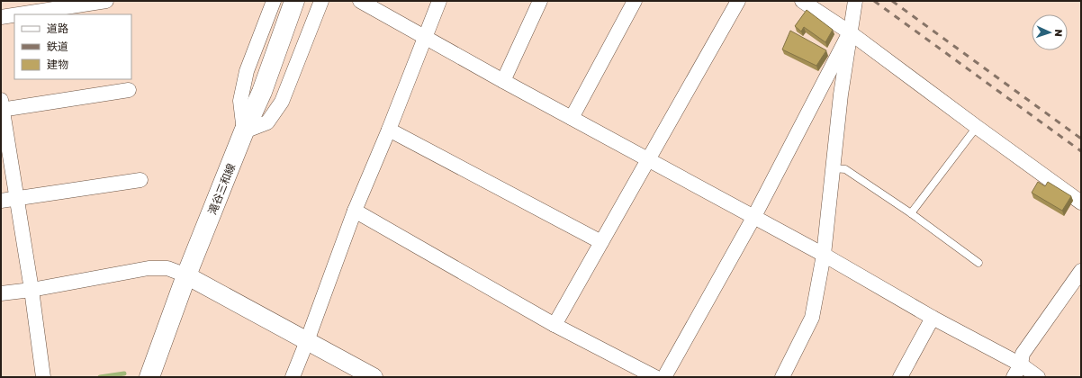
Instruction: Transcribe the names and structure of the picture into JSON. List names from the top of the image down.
{
  "streets": {
    "main road": ["滝谷三和線"]
  },
  "legend": ["道路", "鉄道", "建物"],
  "north": "right"
}
